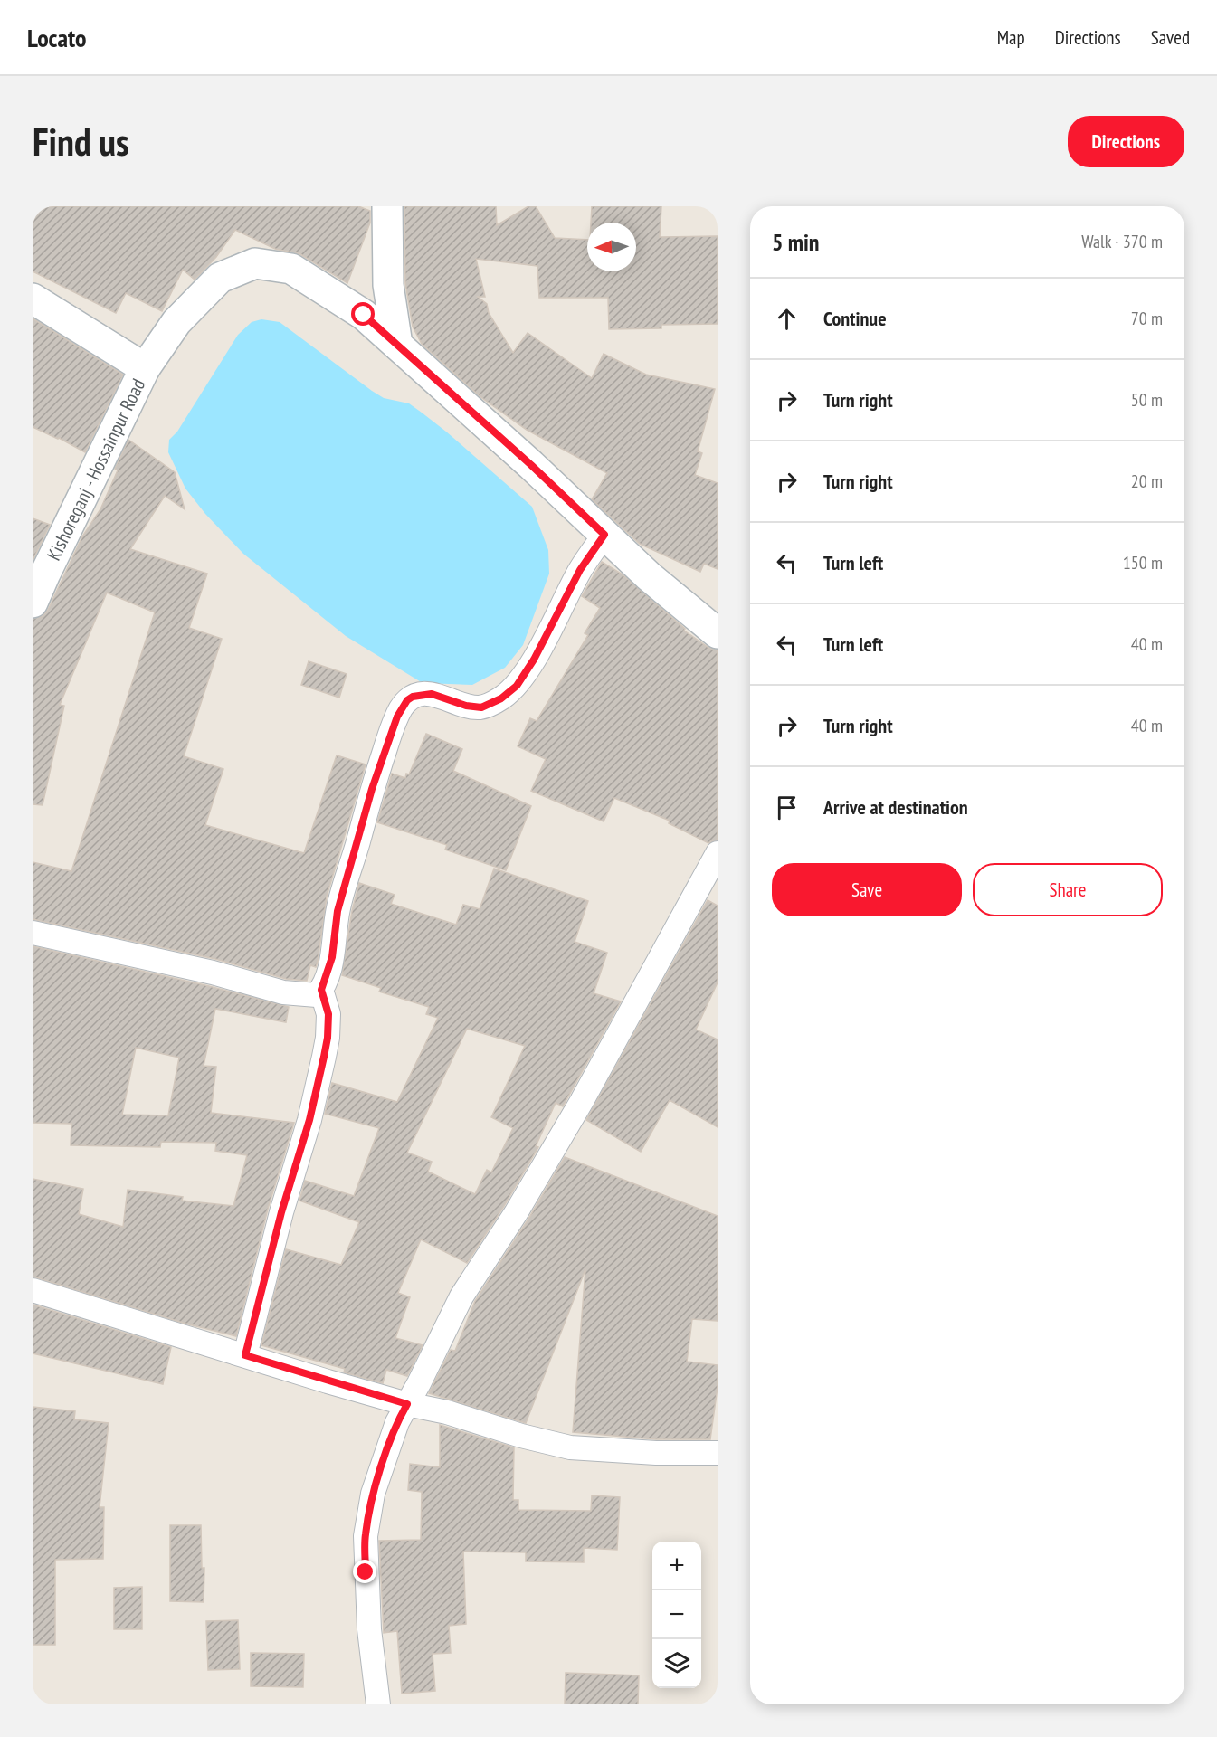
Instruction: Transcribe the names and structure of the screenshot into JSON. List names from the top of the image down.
{
  "streets": {
    "main road": ["Kishoreganj - Hossainpur Road"]
  },
  "north": "left",
  "page": {
    "header": "Locato",
    "nav": ["Map", "Directions", "Saved"],
    "buttons": [
      "Directions",
      ["Save", "Share"]
    ],
    "title": "Find us",
    "heading": ["5 min", "Walk · 370 m"],
    "list": [
      ["Continue", "70 m"],
      ["Turn right", "50 m"],
      ["Turn right", "20 m"],
      ["Turn left", "150 m"],
      ["Turn left", "40 m"],
      ["Turn right", "40 m"],
      "Arrive at destination"
    ],
    "map_buttons": ["+", "−"]
  }
}
